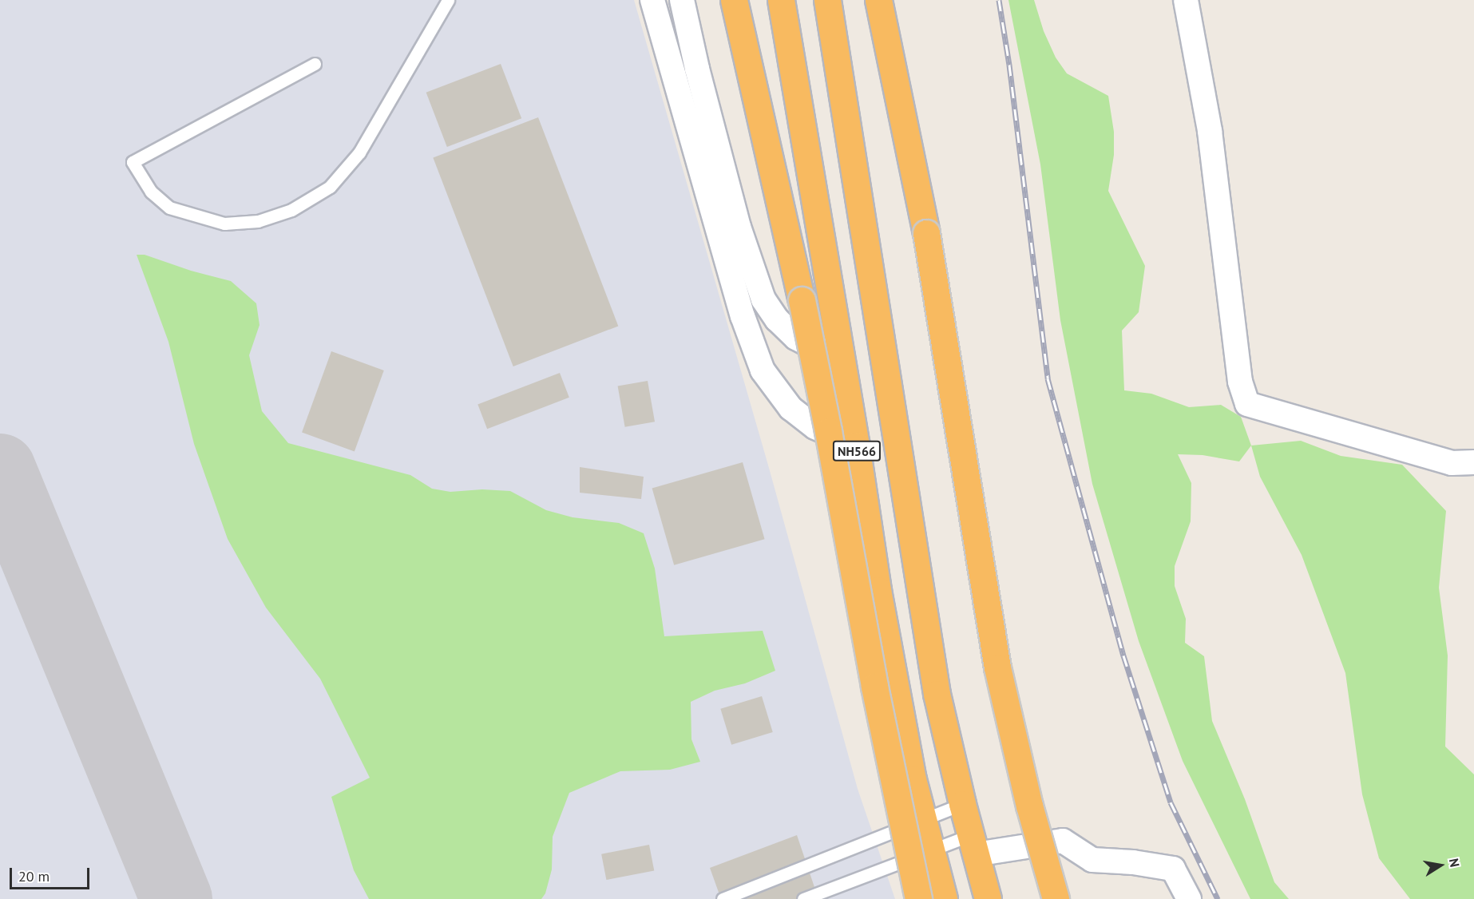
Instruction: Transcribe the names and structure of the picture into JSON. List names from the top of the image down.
{
  "streets": {
    "highway": ["NH566"]
  },
  "scale_bar": "20 m",
  "north": "right"
}
